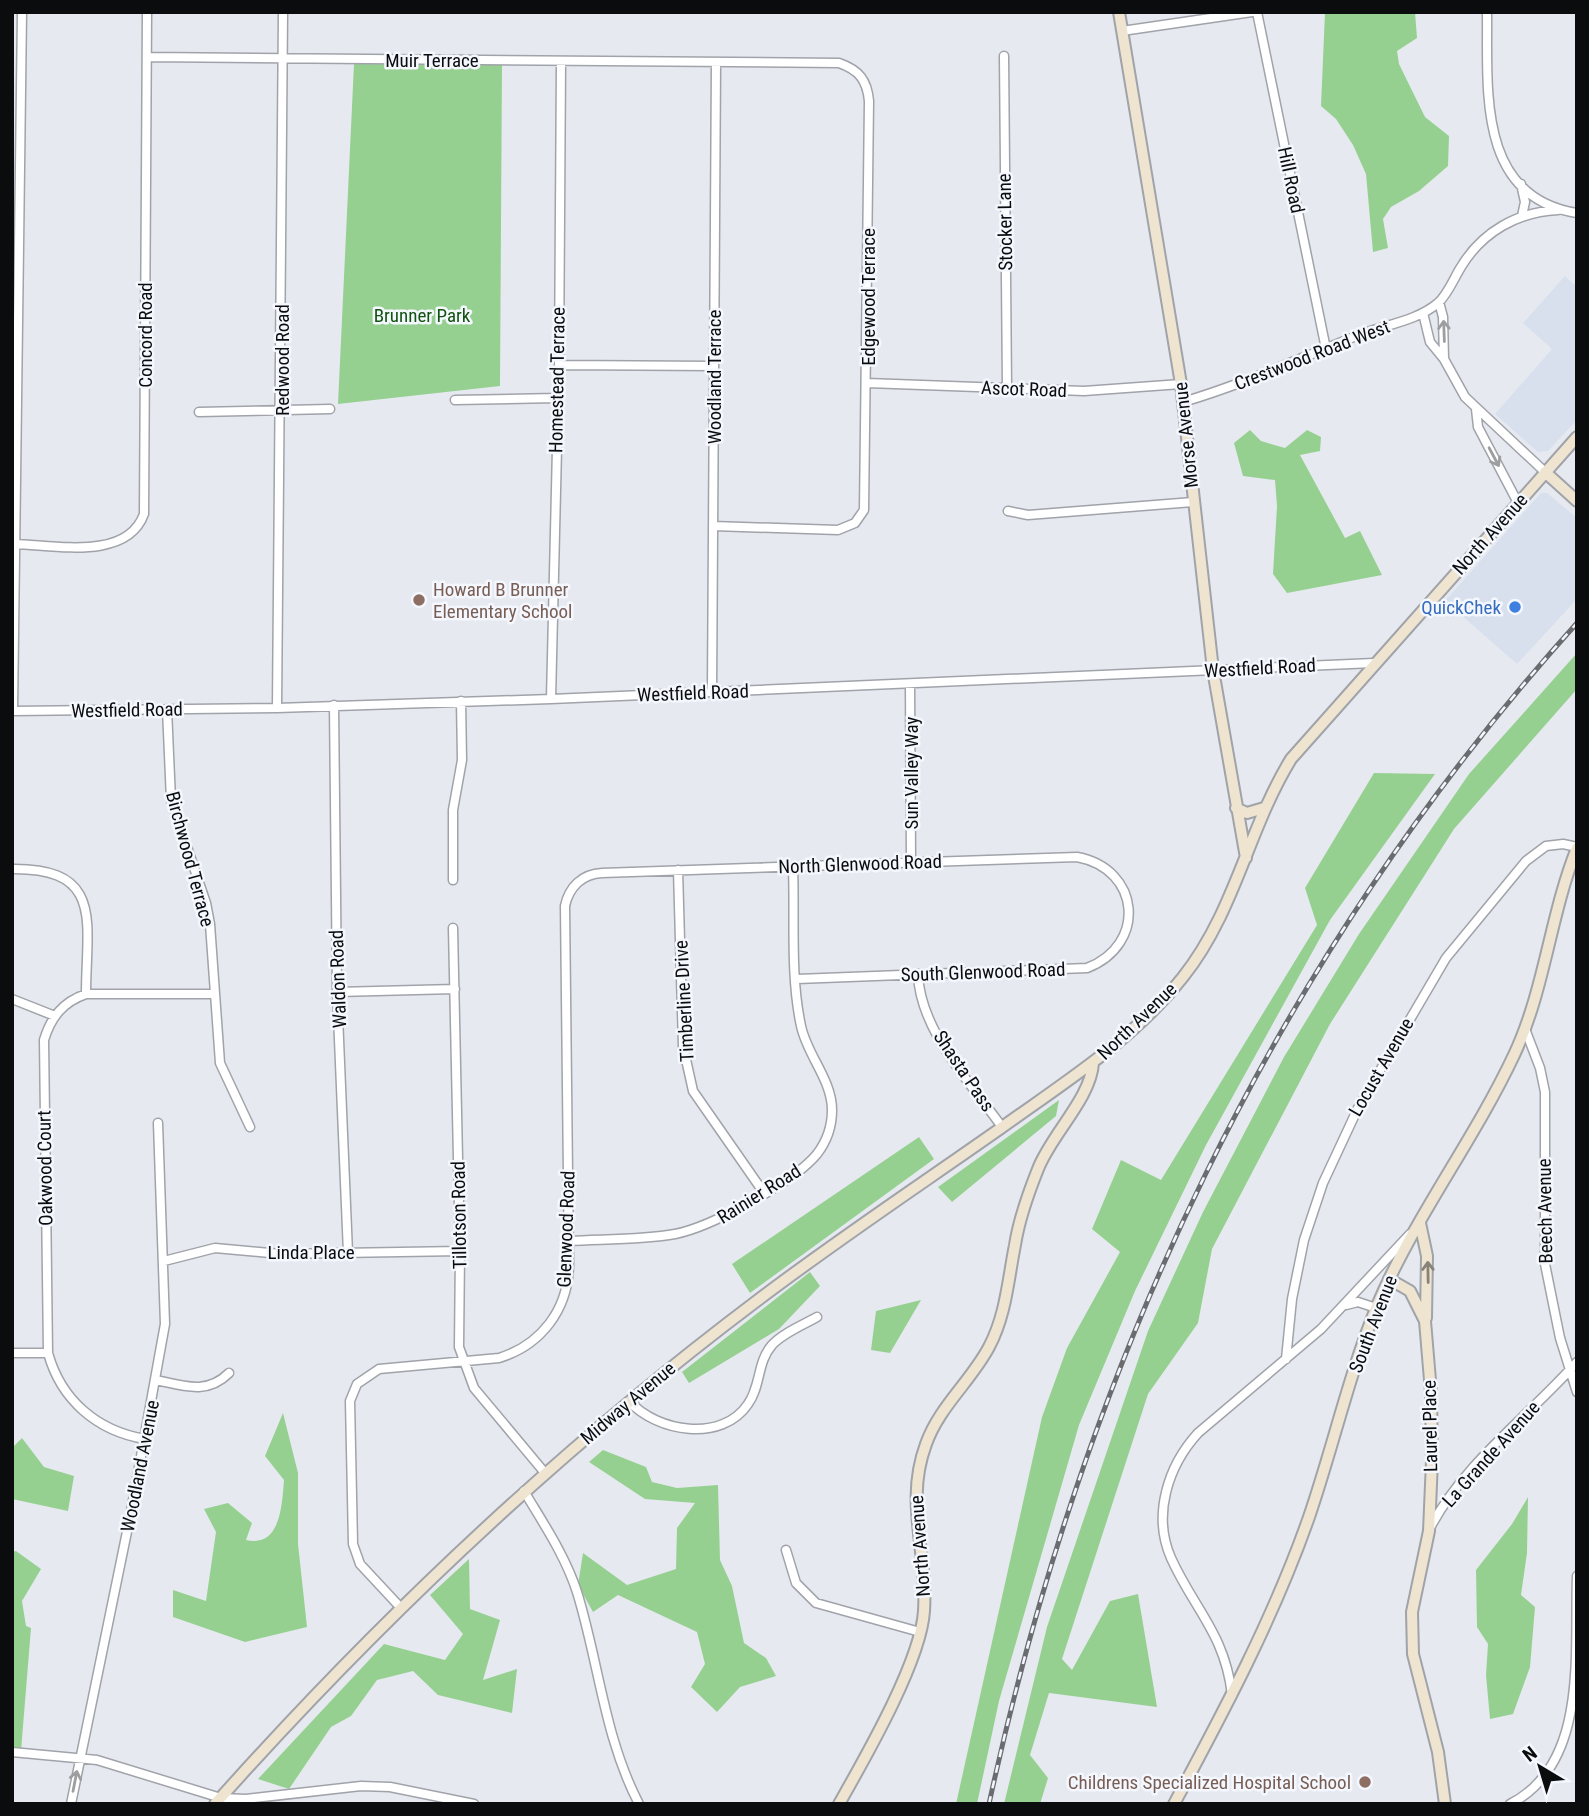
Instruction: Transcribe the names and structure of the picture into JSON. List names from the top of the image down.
{
  "streets": {
    "main road": [
      "Morse Avenue",
      "North Avenue",
      "South Avenue",
      "Midway Avenue",
      "Laurel Place",
      "La Grande Avenue"
    ],
    "street": [
      "Muir Terrace",
      "Hill Road",
      "Stocker Lane",
      "Edgewood Terrace",
      "Concord Road",
      "Crestwood Road West",
      "Redwood Road",
      "Woodland Terrace",
      "Homestead Terrace",
      "Ascot Road",
      "Westfield Road",
      "Sun Valley Way",
      "Birchwood Terrace",
      "North Glenwood Road",
      "South Glenwood Road",
      "Waldon Road",
      "Timberline Drive",
      "Locust Avenue",
      "Shasta Pass",
      "Oakwood Court",
      "Rainier Road",
      "Beech Avenue",
      "Tillotson Road",
      "Glenwood Road",
      "Linda Place",
      "Woodland Avenue"
    ]
  },
  "crossings": [
    ["Muir Terrace", "Edgewood Terrace"],
    ["Muir Terrace", "Concord Road"],
    ["Muir Terrace", "Redwood Road"],
    ["Muir Terrace", "Woodland Terrace"],
    ["Muir Terrace", "Homestead Terrace"],
    ["Hill Road", "Crestwood Road West"],
    ["Stocker Lane", "Ascot Road"],
    ["Edgewood Terrace", "Woodland Terrace"],
    ["Edgewood Terrace", "Ascot Road"],
    ["Crestwood Road West", "Morse Avenue"],
    ["Redwood Road", "Westfield Road"],
    ["Woodland Terrace", "Westfield Road"],
    ["Homestead Terrace", "Westfield Road"],
    ["Ascot Road", "Morse Avenue"],
    ["Morse Avenue", "North Avenue"],
    ["Morse Avenue", "Westfield Road"],
    ["North Avenue", "Westfield Road"],
    ["North Avenue", "Midway Avenue"],
    ["Westfield Road", "Sun Valley Way"],
    ["Westfield Road", "Birchwood Terrace"],
    ["Westfield Road", "Waldon Road"],
    ["Sun Valley Way", "North Glenwood Road"],
    ["North Glenwood Road", "South Glenwood Road"],
    ["North Glenwood Road", "Timberline Drive"],
    ["North Glenwood Road", "Rainier Road"],
    ["North Glenwood Road", "Glenwood Road"],
    ["South Glenwood Road", "Shasta Pass"],
    ["South Glenwood Road", "Rainier Road"],
    ["Waldon Road", "Linda Place"],
    ["Timberline Drive", "Rainier Road"],
    ["Locust Avenue", "South Avenue"],
    ["Shasta Pass", "Midway Avenue"],
    ["Oakwood Court", "Woodland Avenue"],
    ["Rainier Road", "Glenwood Road"],
    ["Beech Avenue", "South Avenue"],
    ["Beech Avenue", "La Grande Avenue"],
    ["Tillotson Road", "Glenwood Road"],
    ["Tillotson Road", "Linda Place"],
    ["Tillotson Road", "Midway Avenue"],
    ["Glenwood Road", "Midway Avenue"],
    ["Linda Place", "Woodland Avenue"],
    ["South Avenue", "Laurel Place"],
    ["Laurel Place", "La Grande Avenue"]
  ],
  "parks": ["Brunner Park"],
  "places": ["Howard B Brunner Elementary School", "QuickChek", "Childrens Specialized Hospital School"],
  "north": "top left"
}
